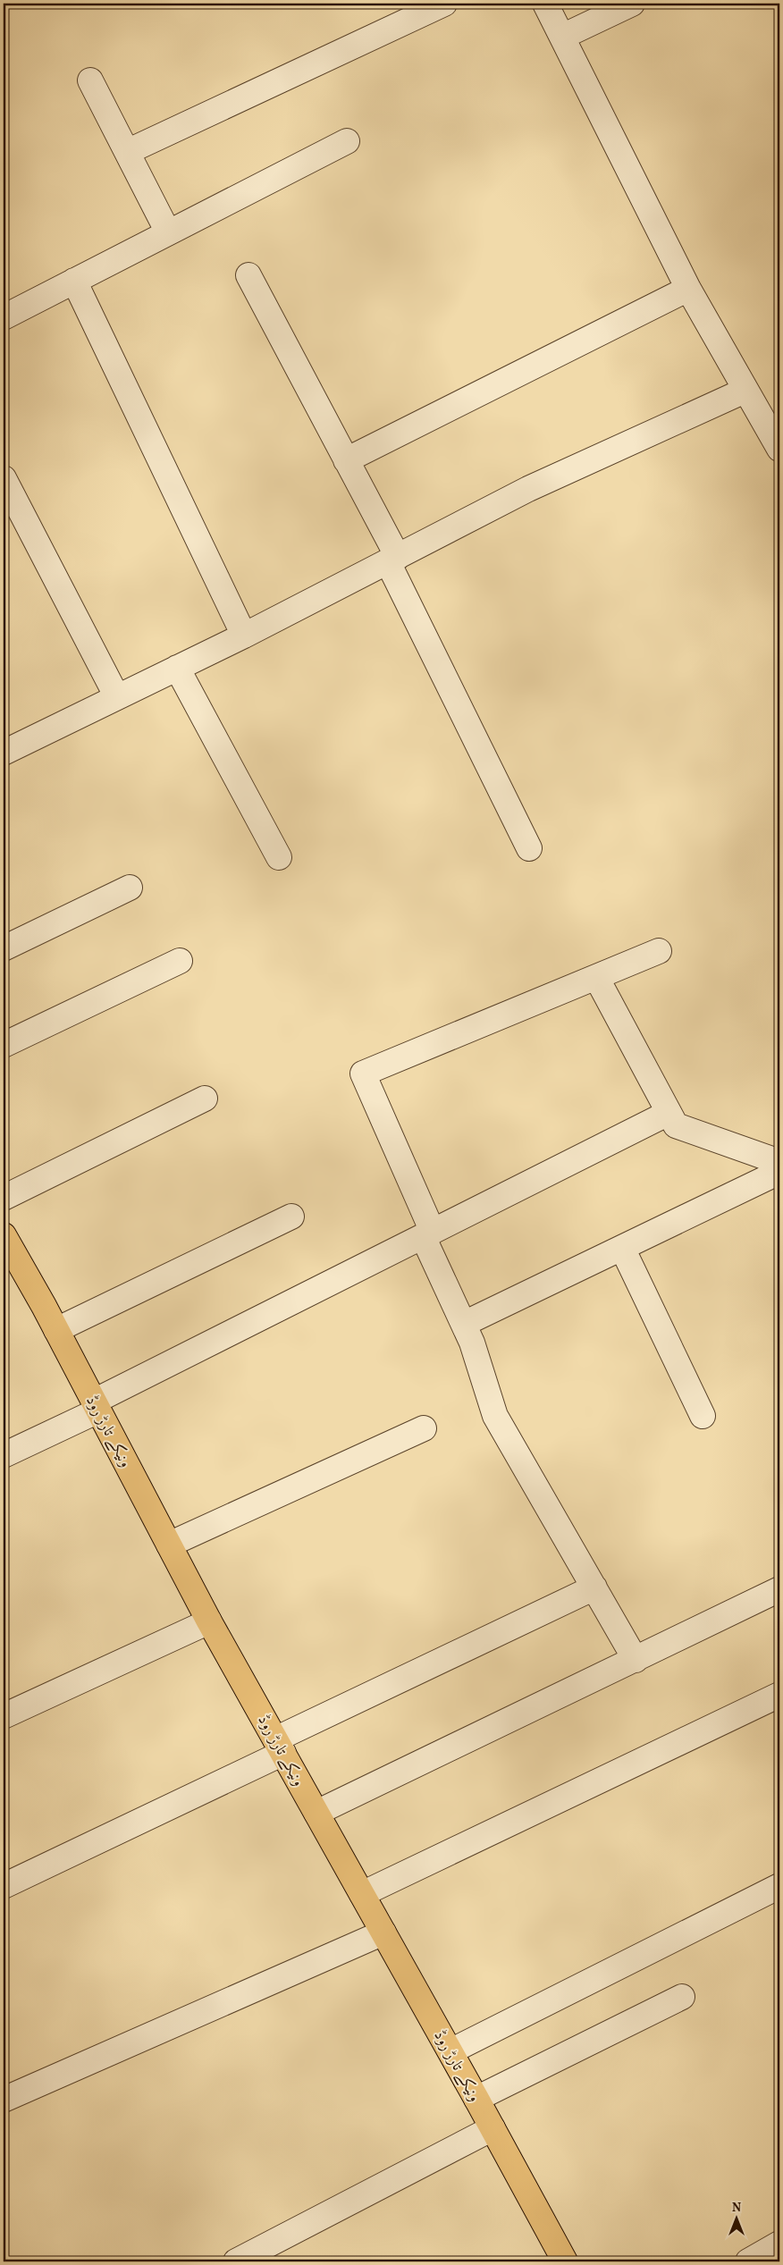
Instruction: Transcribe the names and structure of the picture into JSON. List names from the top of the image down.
{
  "streets": {
    "main road": ["ونیکے تارڑ روڈ"]
  },
  "north": "top"
}
